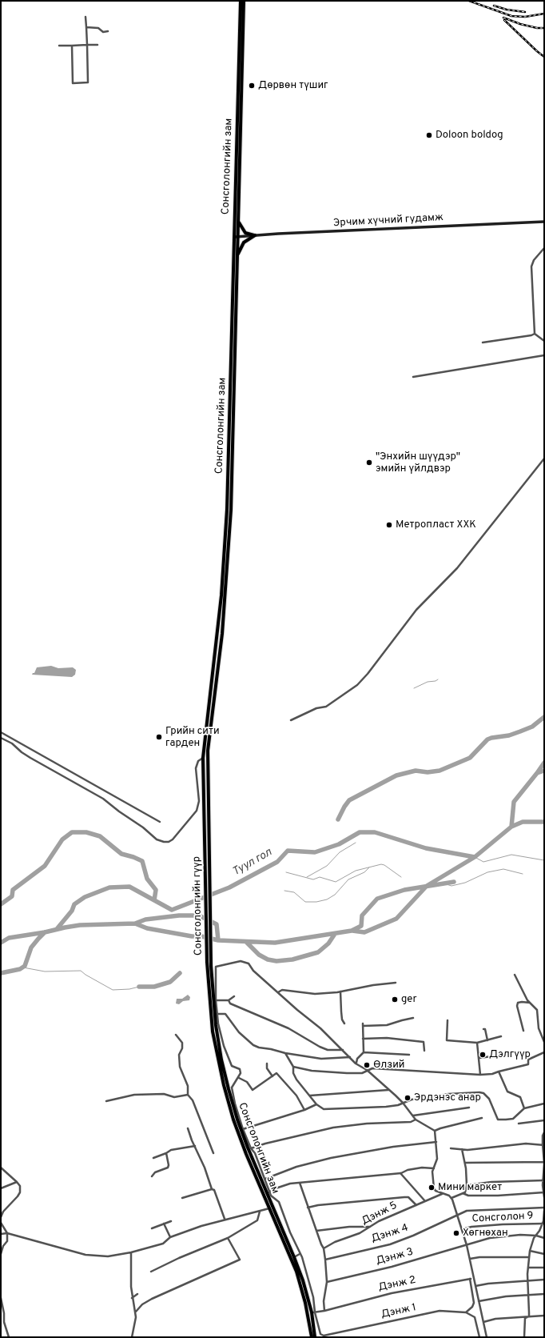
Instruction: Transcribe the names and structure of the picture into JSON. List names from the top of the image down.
{
  "streets": {
    "main road": ["Сонсголонгийн зам", "Эрчим хүчний гудамж", "Сонсголонгийн гүүр"],
    "street": [
      "Дэнж 5",
      "Сонсголон 9",
      "Дэнж 4",
      "Дэнж 3",
      "Дэнж 2",
      "Дэнж 1"
    ]
  },
  "crossings": [
    ["Сонсголонгийн зам", "Эрчим хүчний гудамж"],
    ["Сонсголонгийн зам", "Сонсголонгийн гүүр"],
    ["Сонсголонгийн зам", "Дэнж 2"],
    ["Сонсголонгийн зам", "Дэнж 1"],
    ["Дэнж 2", "Дэнж 1"]
  ],
  "water": ["Туул гол"],
  "places": [
    "Дөрвөн түшиг",
    "Doloon boldog",
    "\"Энхийн шүүдэр\" эмийн үйлдвэр",
    "Метропласт ХХК",
    "Грийн сити гарден",
    "ger",
    "Дэлгүүр",
    "Өлзий",
    "Эрдэнэс анар",
    "Мини маркет",
    "Хөгнөхан"
  ]
}
